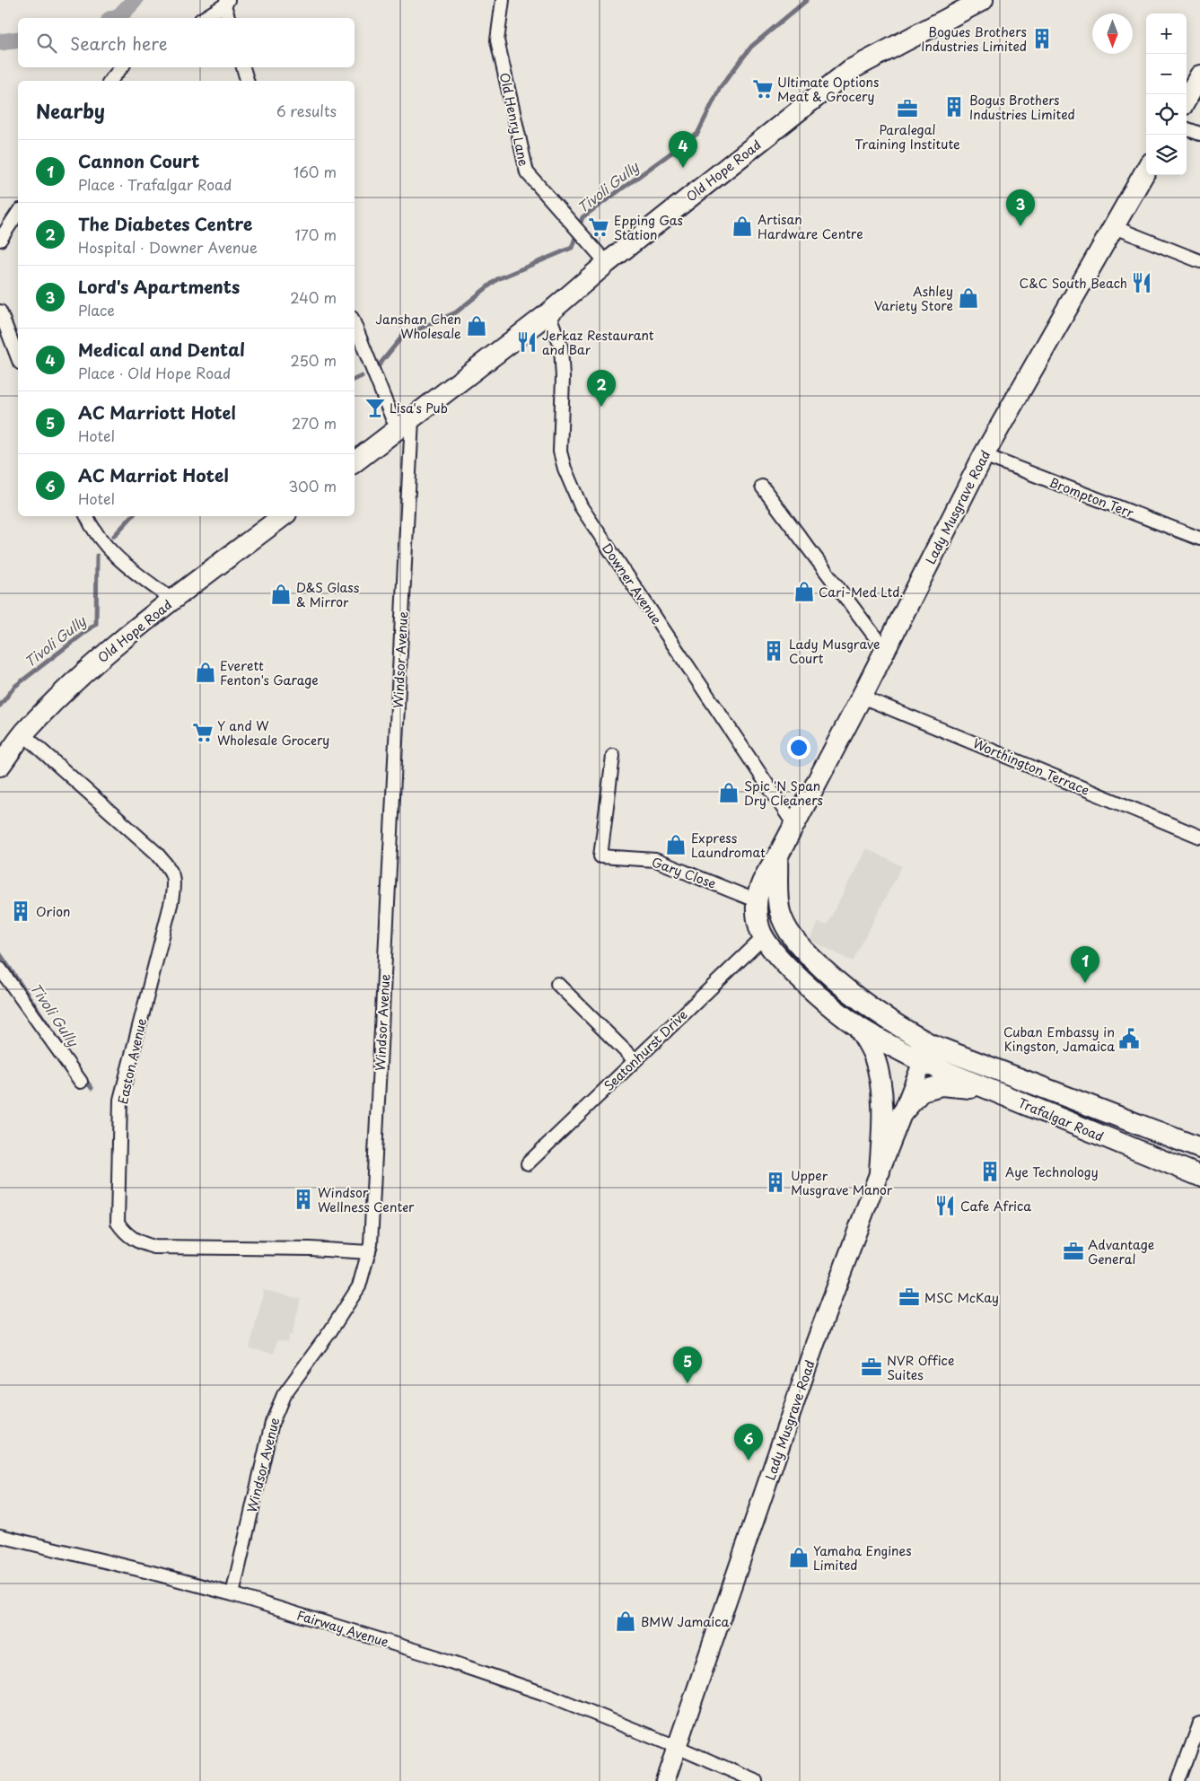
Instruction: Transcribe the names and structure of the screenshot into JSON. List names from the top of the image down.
{
  "streets": {
    "main road": ["Old Hope Road", "Lady Musgrave Road", "Trafalgar Road"],
    "street": [
      "Old Henry Lane",
      "Brompton Terr",
      "Downer Avenue",
      "Windsor Avenue",
      "Worthington Terrace",
      "Gary Close",
      "Seatonhurst Drive",
      "Easton Avenue",
      "Fairway Avenue"
    ]
  },
  "crossings": [
    ["Old Henry Lane", "Old Hope Road"],
    ["Old Hope Road", "Downer Avenue"],
    ["Old Hope Road", "Windsor Avenue"],
    ["Old Hope Road", "Easton Avenue"],
    ["Brompton Terr", "Lady Musgrave Road"],
    ["Lady Musgrave Road", "Downer Avenue"],
    ["Lady Musgrave Road", "Worthington Terrace"],
    ["Lady Musgrave Road", "Gary Close"],
    ["Lady Musgrave Road", "Seatonhurst Drive"],
    ["Lady Musgrave Road", "Trafalgar Road"],
    ["Lady Musgrave Road", "Fairway Avenue"],
    ["Windsor Avenue", "Easton Avenue"],
    ["Windsor Avenue", "Fairway Avenue"]
  ],
  "water": ["Tivoli Gully"],
  "places": {
    "building": [
      "Bogues Brothers Industries Limited",
      "Bogus Brothers Industries Limited",
      "Lady Musgrave Court",
      "Orion",
      "Aye Technology",
      "Upper Musgrave Manor",
      "Windsor Wellness Center"
    ],
    "supermarket": ["Ultimate Options Meat & Grocery", "Epping Gas Station", "Y and W Wholesale Grocery"],
    "office": [
      "Paralegal Training Institute",
      "Advantage General",
      "MSC McKay",
      "NVR Office Suites"
    ],
    "shop": [
      "Artisan Hardware Centre",
      "Ashley Variety Store",
      "Janshan Chen Wholesale",
      "Cari-Med Ltd.",
      "D&S Glass & Mirror",
      "Everett Fenton's Garage",
      "Spic 'N Span Dry Cleaners",
      "Express Laundromat",
      "Yamaha Engines Limited",
      "BMW Jamaica"
    ],
    "restaurant": ["C&C South Beach", "Jerkaz Restaurant and Bar", "Cafe Africa"],
    "bar": ["Lisa's Pub"],
    "public building": ["Cuban Embassy in Kingston, Jamaica"]
  },
  "north": "bottom",
  "page": {
    "map_buttons": ["+", "−"],
    "search": "Search here",
    "heading": ["Nearby", "6 results"],
    "pins": [
      "4",
      "3",
      "2",
      "1",
      "5",
      "6"
    ],
    "list": [
      {
        "mark": "1",
        "name": "Cannon Court",
        "note": "Place · Trafalgar Road",
        "value": "160 m"
      },
      {
        "mark": "2",
        "name": "The Diabetes Centre",
        "note": "Hospital · Downer Avenue",
        "value": "170 m"
      },
      {
        "mark": "3",
        "name": "Lord's Apartments",
        "note": "Place",
        "value": "240 m"
      },
      {
        "mark": "4",
        "name": "Medical and Dental",
        "note": "Place · Old Hope Road",
        "value": "250 m"
      },
      {
        "mark": "5",
        "name": "AC Marriott Hotel",
        "note": "Hotel",
        "value": "270 m"
      },
      {
        "mark": "6",
        "name": "AC Marriot Hotel",
        "note": "Hotel",
        "value": "300 m"
      }
    ]
  }
}
